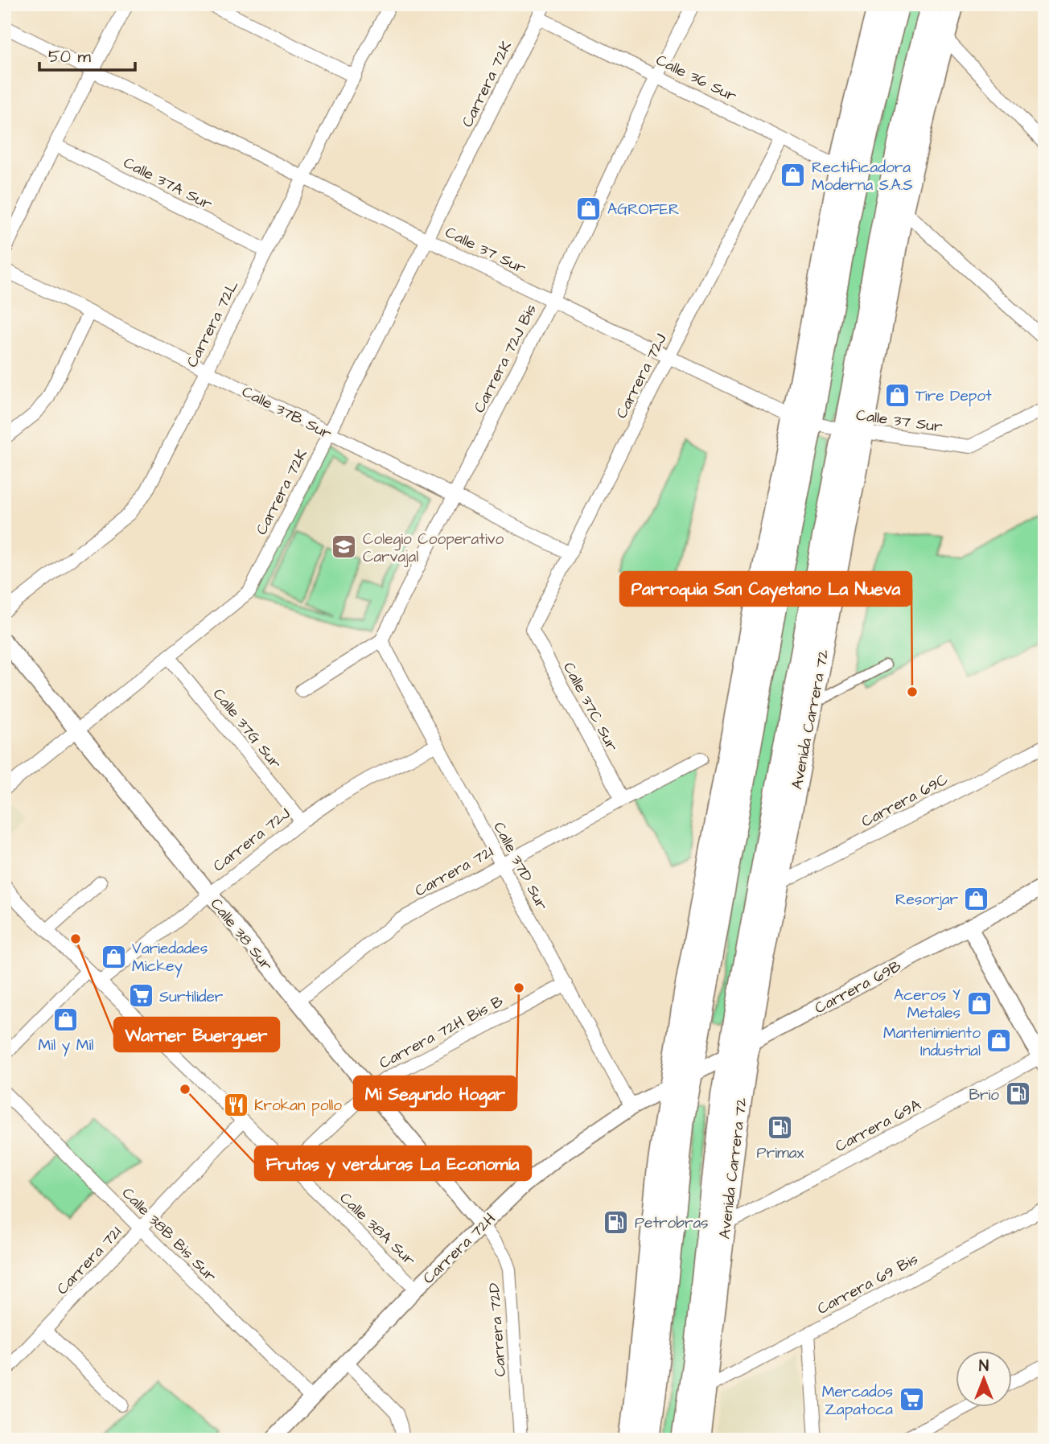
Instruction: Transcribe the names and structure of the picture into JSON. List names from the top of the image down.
{
  "streets": {
    "highway": ["Avenida Carrera 72"],
    "street": [
      "Calle 36 Sur",
      "Carrera 72K",
      "Calle 37A Sur",
      "Calle 37 Sur",
      "Carrera 72L",
      "Carrera 72J Bis",
      "Carrera 72J",
      "Calle 37B Sur",
      "Calle 37C Sur",
      "Calle 37G Sur",
      "Carrera 69C",
      "Calle 37D Sur",
      "Carrera 72I",
      "Calle 38 Sur",
      "Carrera 69B",
      "Carrera 72H Bis B",
      "Carrera 69A",
      "Calle 38A Sur",
      "Calle 38B Bis Sur",
      "Carrera 72H",
      "Carrera 69 Bis",
      "Carrera 72D"
    ]
  },
  "crossings": [
    ["Calle 36 Sur", "Carrera 72K"],
    ["Calle 36 Sur", "Carrera 72J Bis"],
    ["Calle 36 Sur", "Carrera 72J"],
    ["Carrera 72K", "Calle 37 Sur"],
    ["Carrera 72K", "Calle 37B Sur"],
    ["Carrera 72K", "Calle 37G Sur"],
    ["Carrera 72K", "Calle 38 Sur"],
    ["Calle 37A Sur", "Carrera 72L"],
    ["Calle 37 Sur", "Carrera 72L"],
    ["Calle 37 Sur", "Carrera 72J Bis"],
    ["Calle 37 Sur", "Carrera 72J"],
    ["Calle 37 Sur", "Avenida Carrera 72"],
    ["Carrera 72L", "Calle 37B Sur"],
    ["Carrera 72J Bis", "Calle 37B Sur"],
    ["Carrera 72J Bis", "Calle 37D Sur"],
    ["Carrera 72J", "Calle 37B Sur"],
    ["Carrera 72J", "Calle 37C Sur"],
    ["Carrera 72J", "Calle 37G Sur"],
    ["Carrera 72J", "Calle 37D Sur"],
    ["Carrera 72J", "Calle 38 Sur"],
    ["Carrera 72J", "Calle 38A Sur"],
    ["Calle 37C Sur", "Carrera 72I"],
    ["Avenida Carrera 72", "Carrera 69C"],
    ["Avenida Carrera 72", "Carrera 69B"],
    ["Avenida Carrera 72", "Carrera 69A"],
    ["Avenida Carrera 72", "Carrera 69 Bis"],
    ["Calle 37D Sur", "Carrera 72I"],
    ["Calle 37D Sur", "Carrera 72H Bis B"],
    ["Calle 37D Sur", "Carrera 72H"],
    ["Carrera 72I", "Calle 38 Sur"],
    ["Carrera 72I", "Calle 38A Sur"],
    ["Carrera 72I", "Calle 38B Bis Sur"],
    ["Calle 38 Sur", "Carrera 72H Bis B"],
    ["Calle 38 Sur", "Carrera 72H"],
    ["Calle 38 Sur", "Carrera 72D"],
    ["Carrera 69B", "Carrera 72H"],
    ["Carrera 72H Bis B", "Calle 38A Sur"],
    ["Calle 38A Sur", "Carrera 72H"],
    ["Calle 38B Bis Sur", "Carrera 72H"],
    ["Carrera 72H", "Carrera 72D"]
  ],
  "places": {
    "shop": [
      "Rectificadora Moderna S.A.S",
      "AGROFER",
      "Tire Depot",
      "Resorjar",
      "Variedades Mickey",
      "Aceros Y Metales",
      "Mil y Mil",
      "Mantenimiento Industrial"
    ],
    "school or university": ["Colegio Cooperativo Carvajal"],
    "other": [
      "Parroquia San Cayetano La Nueva",
      "Warner Buerguer",
      "Mi Segundo Hogar",
      "Frutas y verduras La Economía"
    ],
    "supermarket": ["Surtilider", "Mercados Zapatoca"],
    "fuel station": ["Brio", "Primax", "Petrobras"],
    "restaurant": ["Krokan pollo"]
  },
  "scale_bar": "50 m",
  "north": "top"
}
